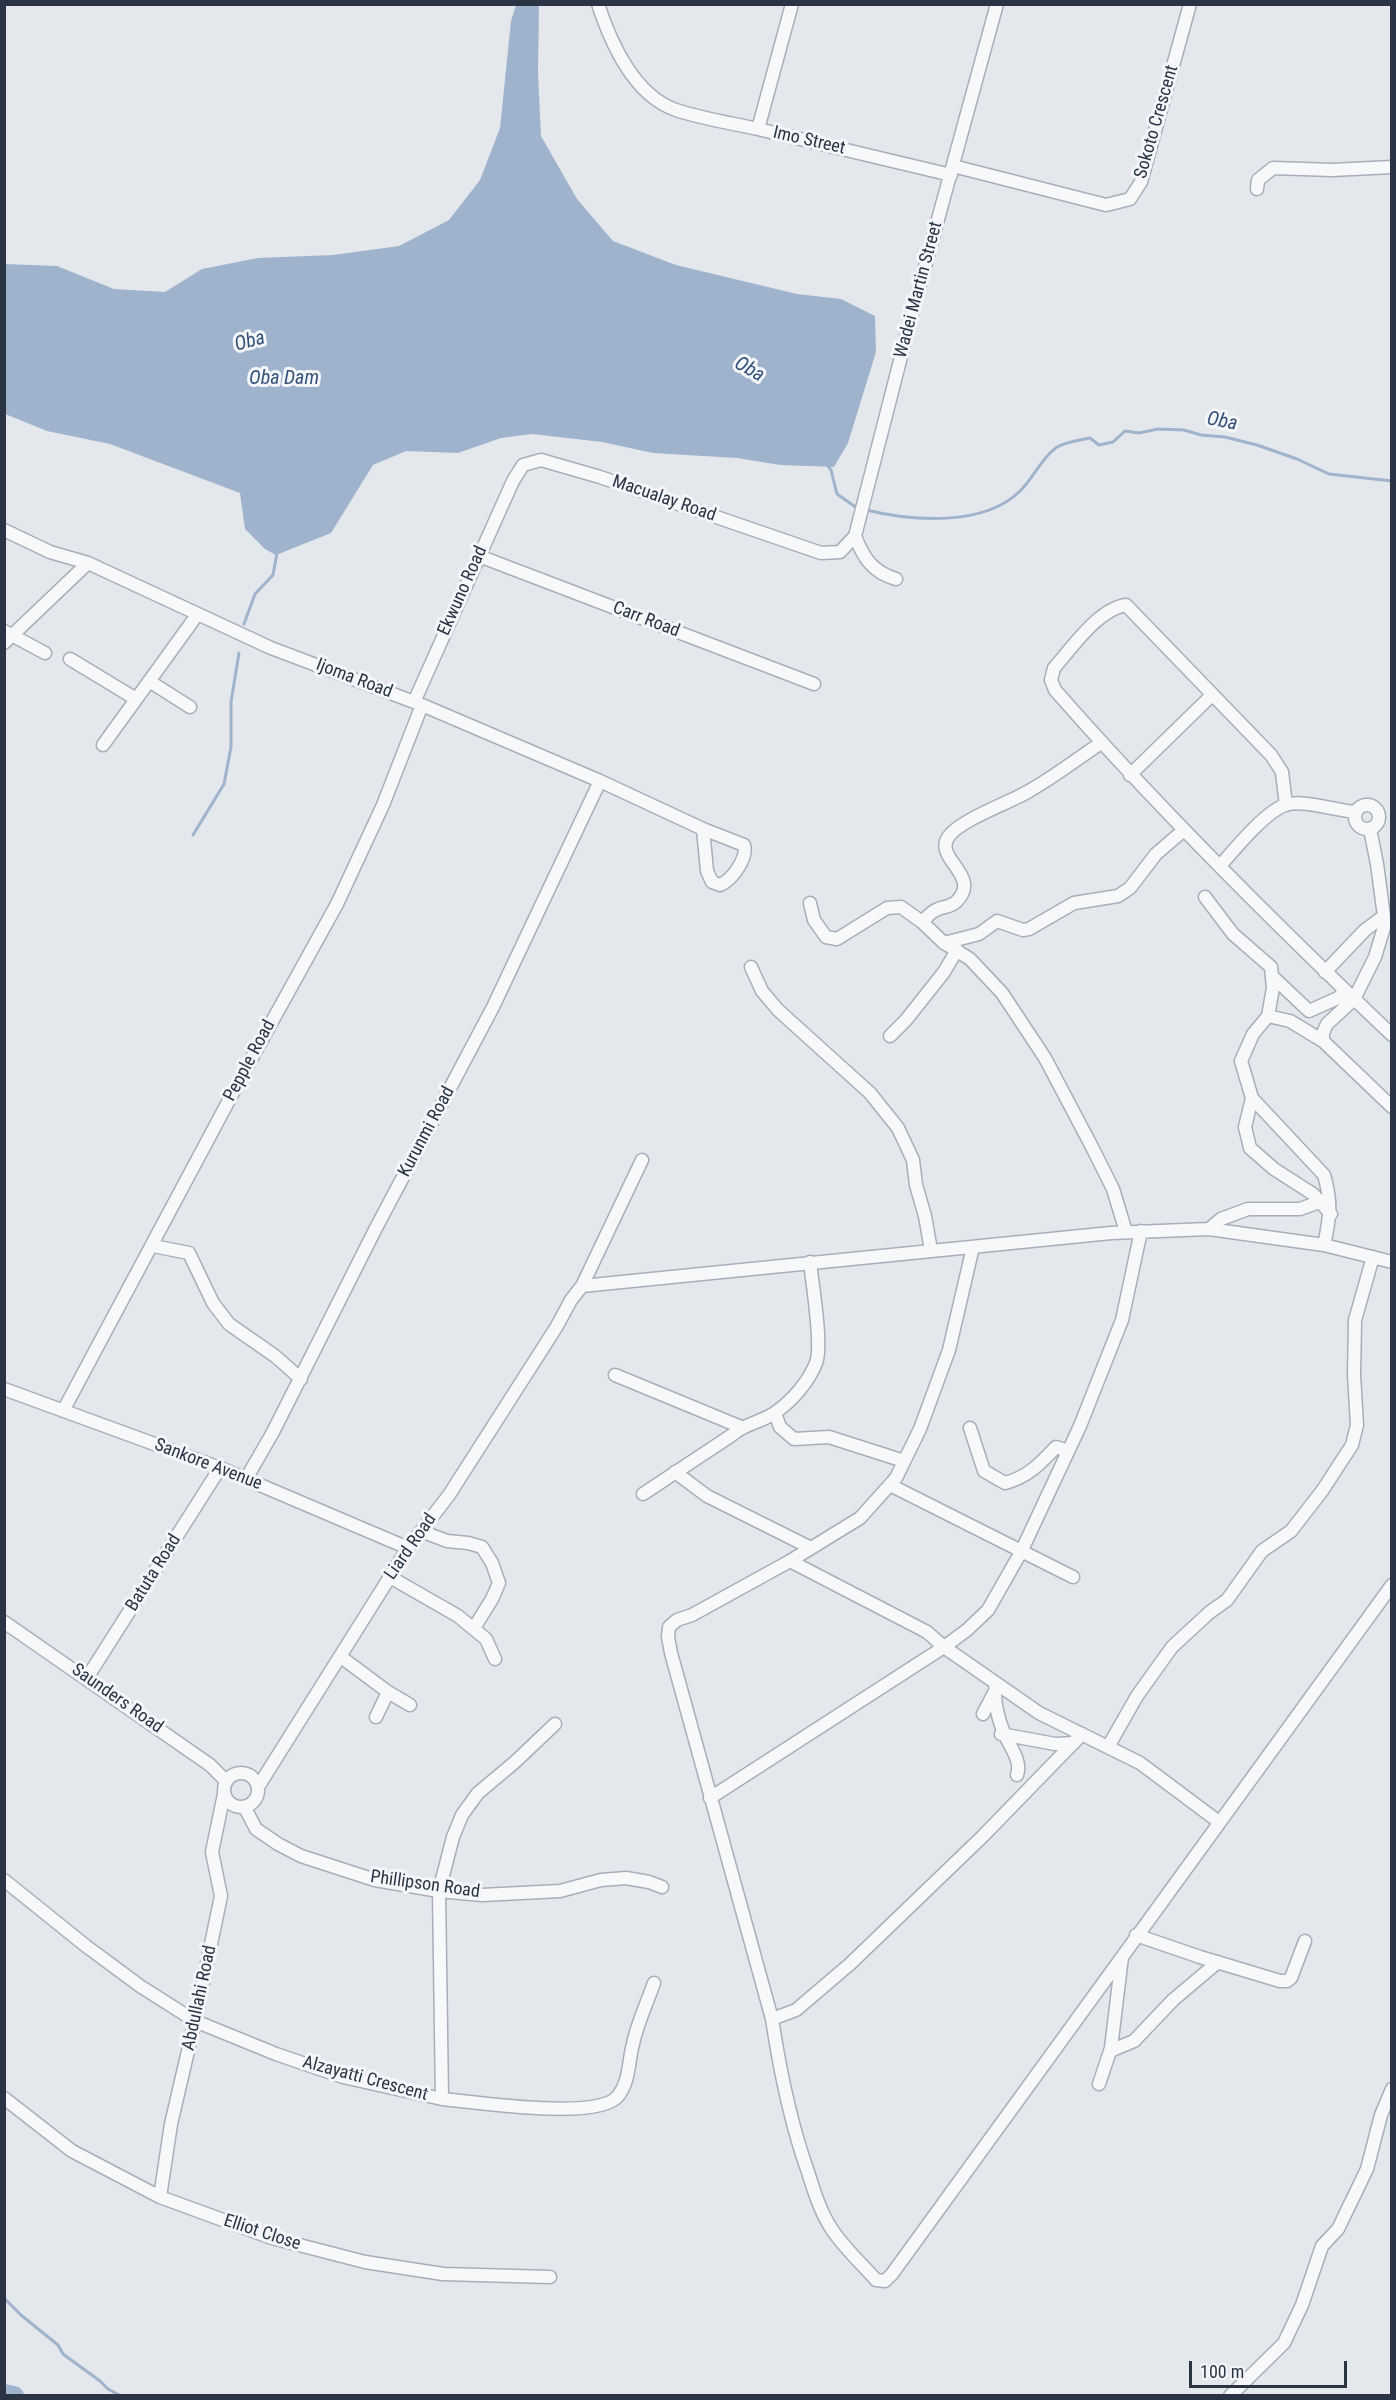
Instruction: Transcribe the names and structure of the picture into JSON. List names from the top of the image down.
{
  "streets": {
    "street": [
      "Sokoto Crescent",
      "Imo Street",
      "Wadei Martin Street",
      "Macualay Road",
      "Ekwuno Road",
      "Carr Road",
      "Ijoma Road",
      "Pepple Road",
      "Kurunmi Road",
      "Sankore Avenue",
      "Liard Road",
      "Batuta Road",
      "Saunders Road",
      "Phillipson Road",
      "Abdullahi Road",
      "Alzayatti Crescent",
      "Elliot Close"
    ]
  },
  "crossings": [
    ["Sokoto Crescent", "Imo Street"],
    ["Sokoto Crescent", "Wadei Martin Street"],
    ["Imo Street", "Wadei Martin Street"],
    ["Wadei Martin Street", "Macualay Road"],
    ["Macualay Road", "Ekwuno Road"],
    ["Ekwuno Road", "Carr Road"],
    ["Ekwuno Road", "Ijoma Road"],
    ["Ekwuno Road", "Pepple Road"],
    ["Ijoma Road", "Pepple Road"],
    ["Ijoma Road", "Kurunmi Road"],
    ["Pepple Road", "Sankore Avenue"],
    ["Kurunmi Road", "Sankore Avenue"],
    ["Sankore Avenue", "Liard Road"],
    ["Sankore Avenue", "Batuta Road"],
    ["Liard Road", "Saunders Road"],
    ["Liard Road", "Phillipson Road"],
    ["Liard Road", "Abdullahi Road"],
    ["Batuta Road", "Saunders Road"],
    ["Saunders Road", "Phillipson Road"],
    ["Saunders Road", "Abdullahi Road"],
    ["Phillipson Road", "Abdullahi Road"],
    ["Phillipson Road", "Alzayatti Crescent"],
    ["Abdullahi Road", "Alzayatti Crescent"],
    ["Abdullahi Road", "Elliot Close"]
  ],
  "water": ["Oba", "Oba Dam"],
  "scale_bar": "100 m"
}
